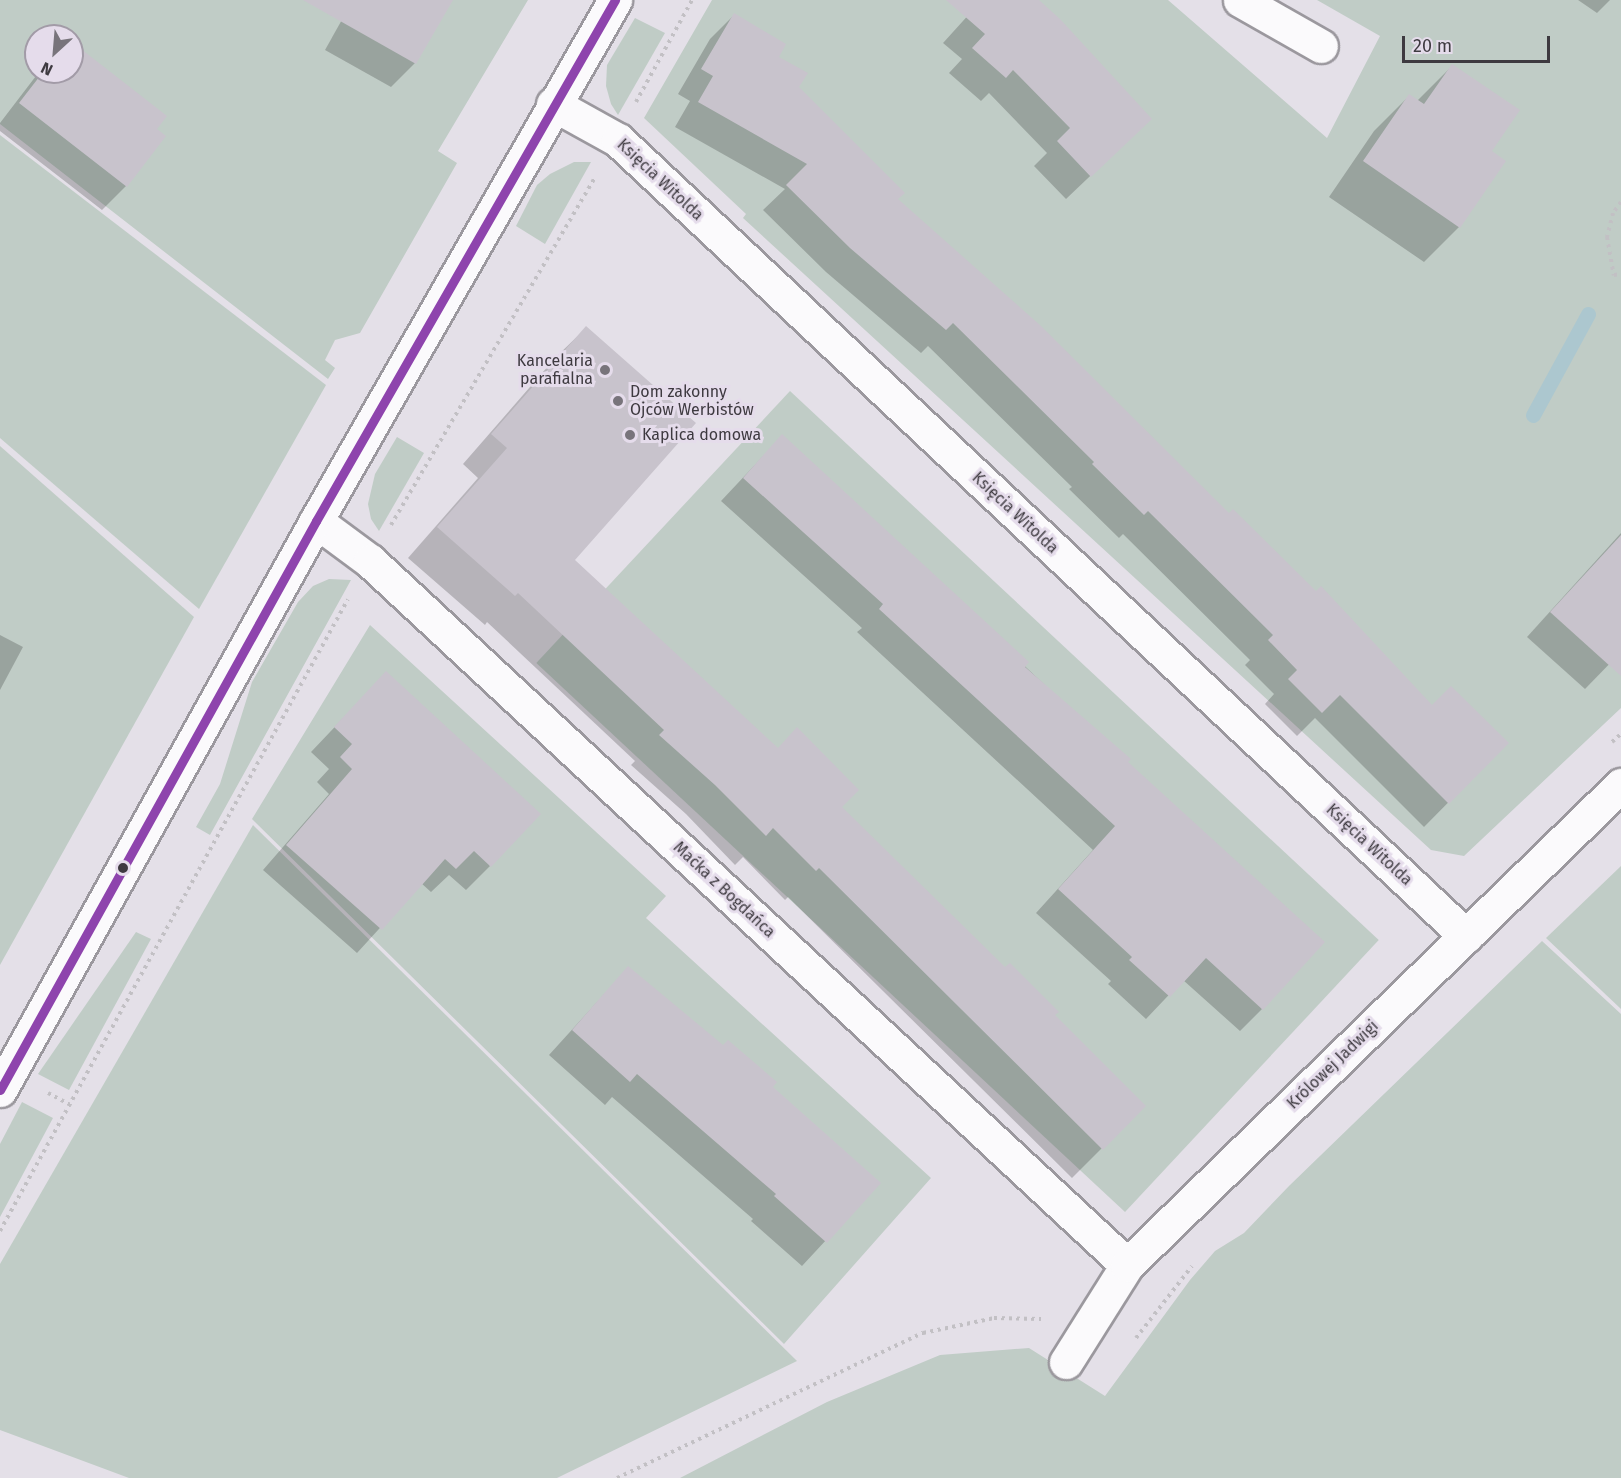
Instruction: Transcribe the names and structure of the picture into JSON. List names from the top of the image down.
{
  "streets": {
    "street": ["Księcia Witolda", "Maćka z Bogdańca", "Królowej Jadwigi"]
  },
  "crossings": [
    ["Księcia Witolda", "Królowej Jadwigi"],
    ["Maćka z Bogdańca", "Królowej Jadwigi"]
  ],
  "places": ["Kancelaria parafialna", "Dom zakonny Ojców Werbistów", "Kaplica domowa"],
  "scale_bar": "20 m",
  "north": "bottom left"
}
